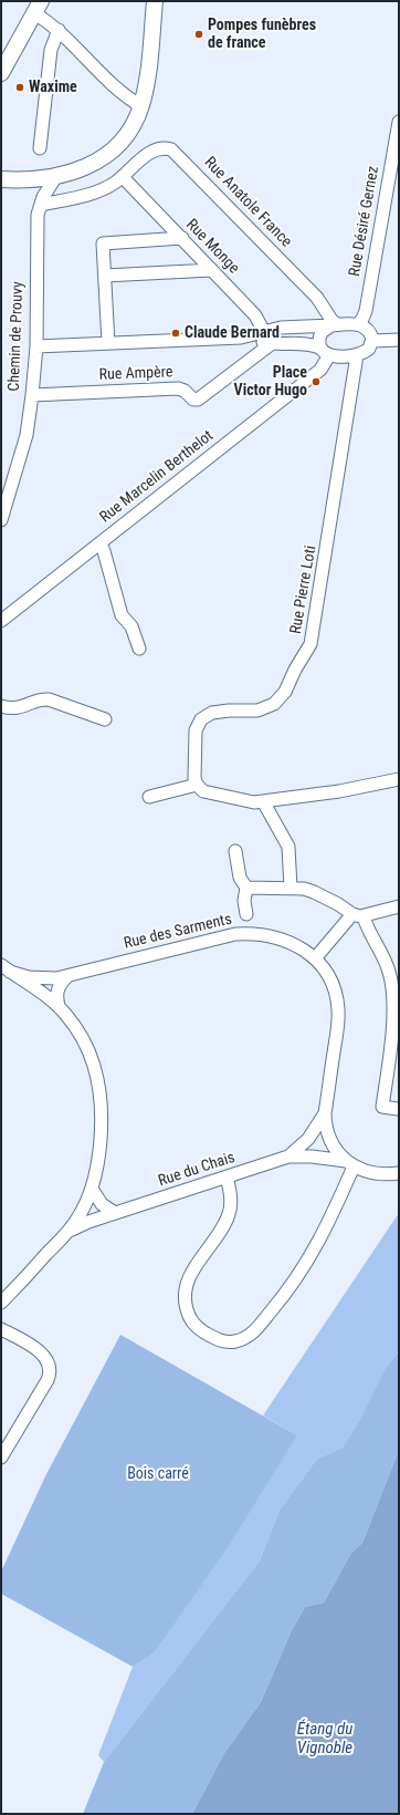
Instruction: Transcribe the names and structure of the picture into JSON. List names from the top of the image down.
{
  "streets": {
    "street": [
      "Rue Anatole France",
      "Rue Désiré Gernez",
      "Rue Monge",
      "Chemin de Prouvy",
      "Rue Ampère",
      "Rue Marcelin Berthelot",
      "Rue Pierre Loti",
      "Rue des Sarments",
      "Rue du Chais"
    ]
  },
  "crossings": [
    ["Rue Anatole France", "Rue Désiré Gernez"],
    ["Rue Anatole France", "Rue Monge"],
    ["Rue Anatole France", "Rue Marcelin Berthelot"],
    ["Rue Anatole France", "Rue Pierre Loti"],
    ["Rue Désiré Gernez", "Rue Marcelin Berthelot"],
    ["Rue Désiré Gernez", "Rue Pierre Loti"],
    ["Rue Monge", "Rue Ampère"],
    ["Chemin de Prouvy", "Rue Ampère"],
    ["Rue Marcelin Berthelot", "Rue Pierre Loti"],
    ["Rue des Sarments", "Rue du Chais"]
  ],
  "water": ["Étang du Vignoble"],
  "parks": ["Bois carré"],
  "places": [
    "Pompes funèbres de france",
    "Waxime",
    "Claude Bernard",
    "Place Victor Hugo"
  ]
}
